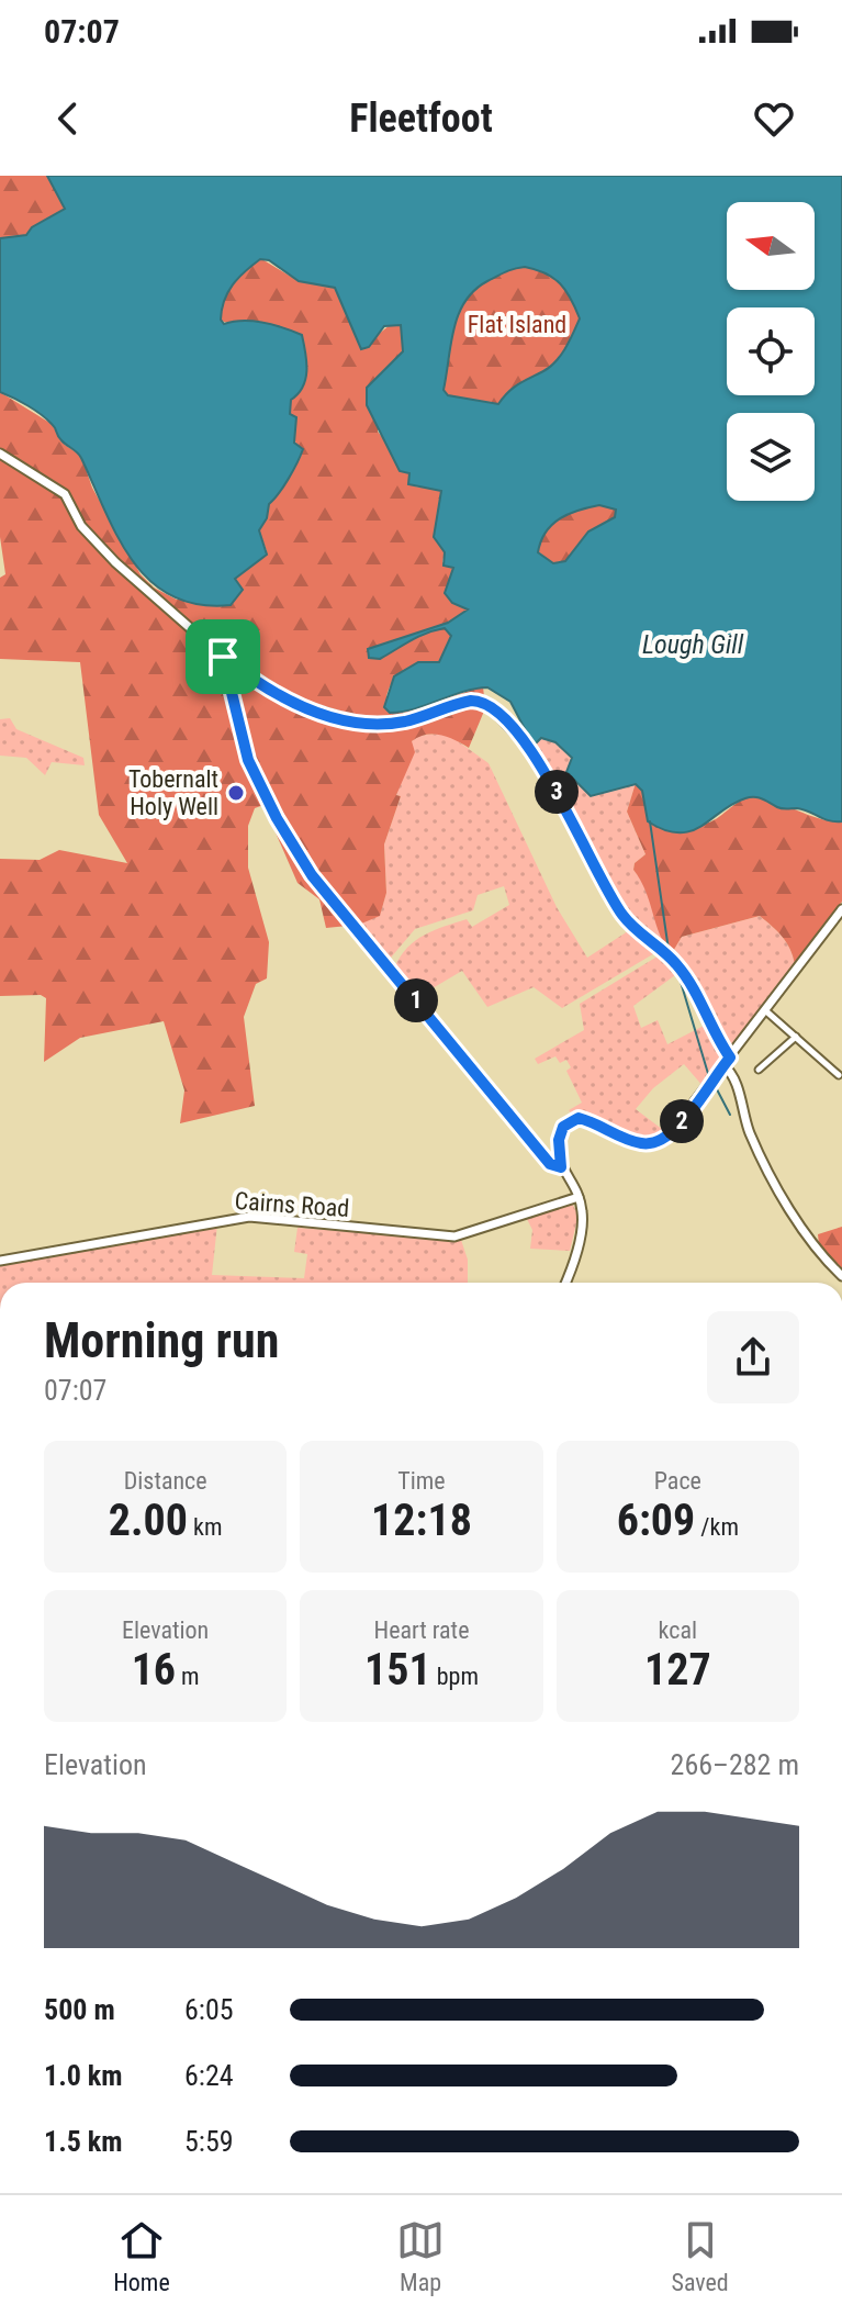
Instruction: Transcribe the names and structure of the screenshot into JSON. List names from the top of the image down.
{
  "streets": {
    "street": ["Cairns Road"]
  },
  "water": ["Lough Gill"],
  "parks": ["Flat Island"],
  "places": ["Tobernalt Holy Well"],
  "north": "left",
  "page": {
    "status": "07:07",
    "header": "Fleetfoot",
    "pins": ["3", "1", "2"],
    "heading": ["Morning run", "07:07"],
    "stats": [
      ["Distance", "2.00 km"],
      ["Time", "12:18"],
      ["Pace", "6:09 /km"],
      ["Elevation", "16 m"],
      ["Heart rate", "151 bpm"],
      ["kcal", "127"]
    ],
    "chart": ["Elevation", "266–282 m"],
    "list": [
      {
        "name": "500 m",
        "note": "6:05"
      },
      {
        "name": "1.0 km",
        "note": "6:24"
      },
      {
        "name": "1.5 km",
        "note": "5:59"
      }
    ],
    "tabs": ["Home", "Map", "Saved"]
  }
}
